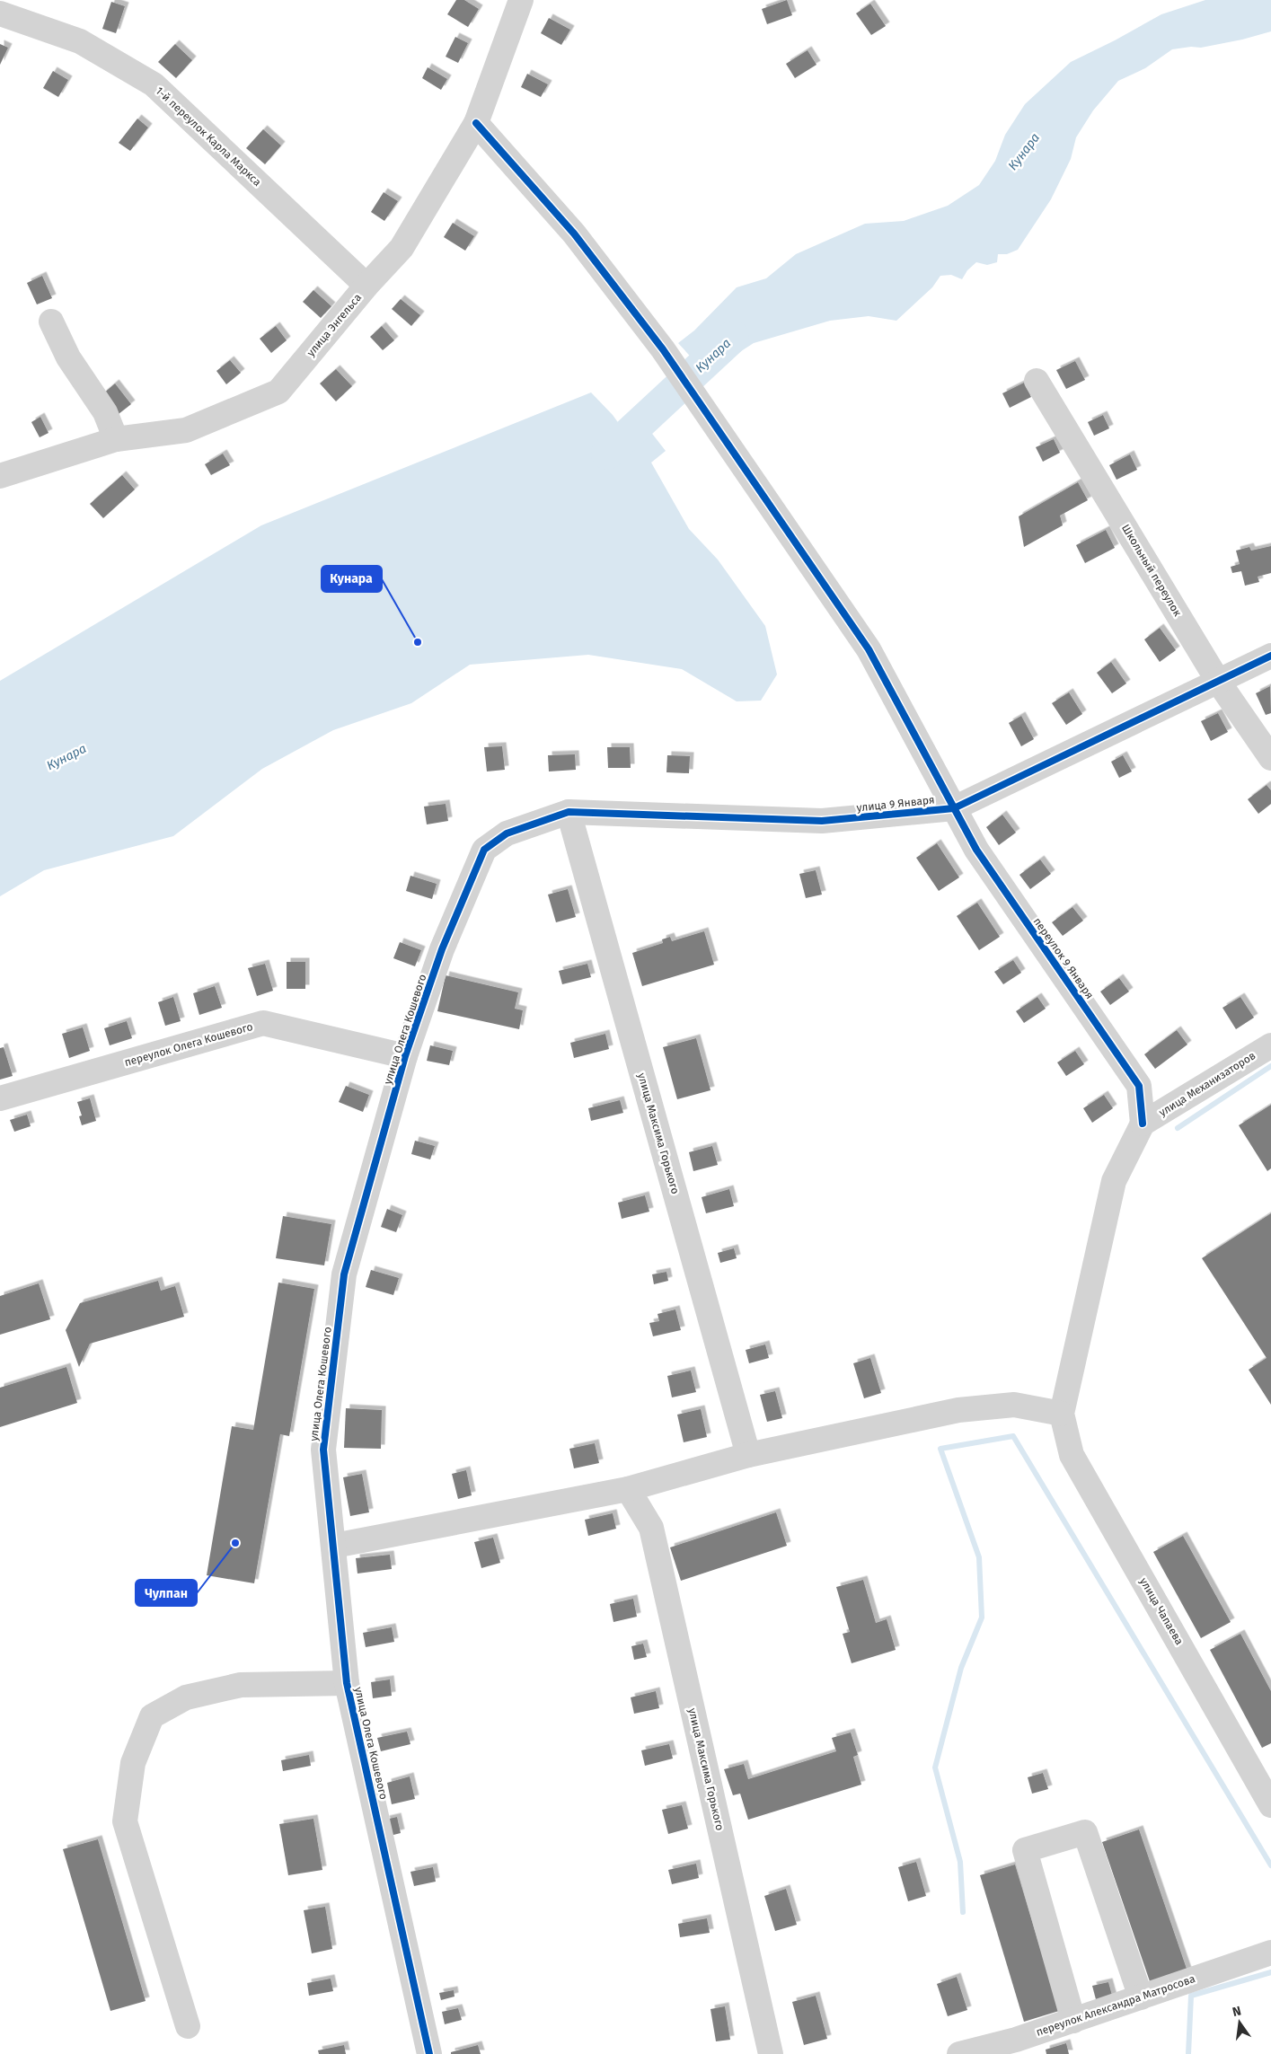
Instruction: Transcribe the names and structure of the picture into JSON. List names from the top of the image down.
{
  "streets": {
    "street": [
      "1-й переулок Карла Маркса",
      "улица Энгельса",
      "Школьный переулок",
      "улица 9 Января",
      "переулок 9 Января",
      "улица Олега Кошевого",
      "переулок Олега Кошевого",
      "улица Механизаторов",
      "улица Максима Горького",
      "улица Чапаева",
      "переулок Александра Матросова"
    ]
  },
  "crossings": [
    ["1-й переулок Карла Маркса", "улица Энгельса"],
    ["улица Энгельса", "переулок 9 Января"],
    ["Школьный переулок", "улица 9 Января"],
    ["улица 9 Января", "переулок 9 Января"],
    ["улица 9 Января", "улица Олега Кошевого"],
    ["улица 9 Января", "улица Максима Горького"],
    ["переулок 9 Января", "улица Механизаторов"],
    ["улица Олега Кошевого", "переулок Олега Кошевого"],
    ["улица Олега Кошевого", "улица Максима Горького"]
  ],
  "water": ["Кунара"],
  "places": ["Кунара", "Чулпан"],
  "north": "top"
}
